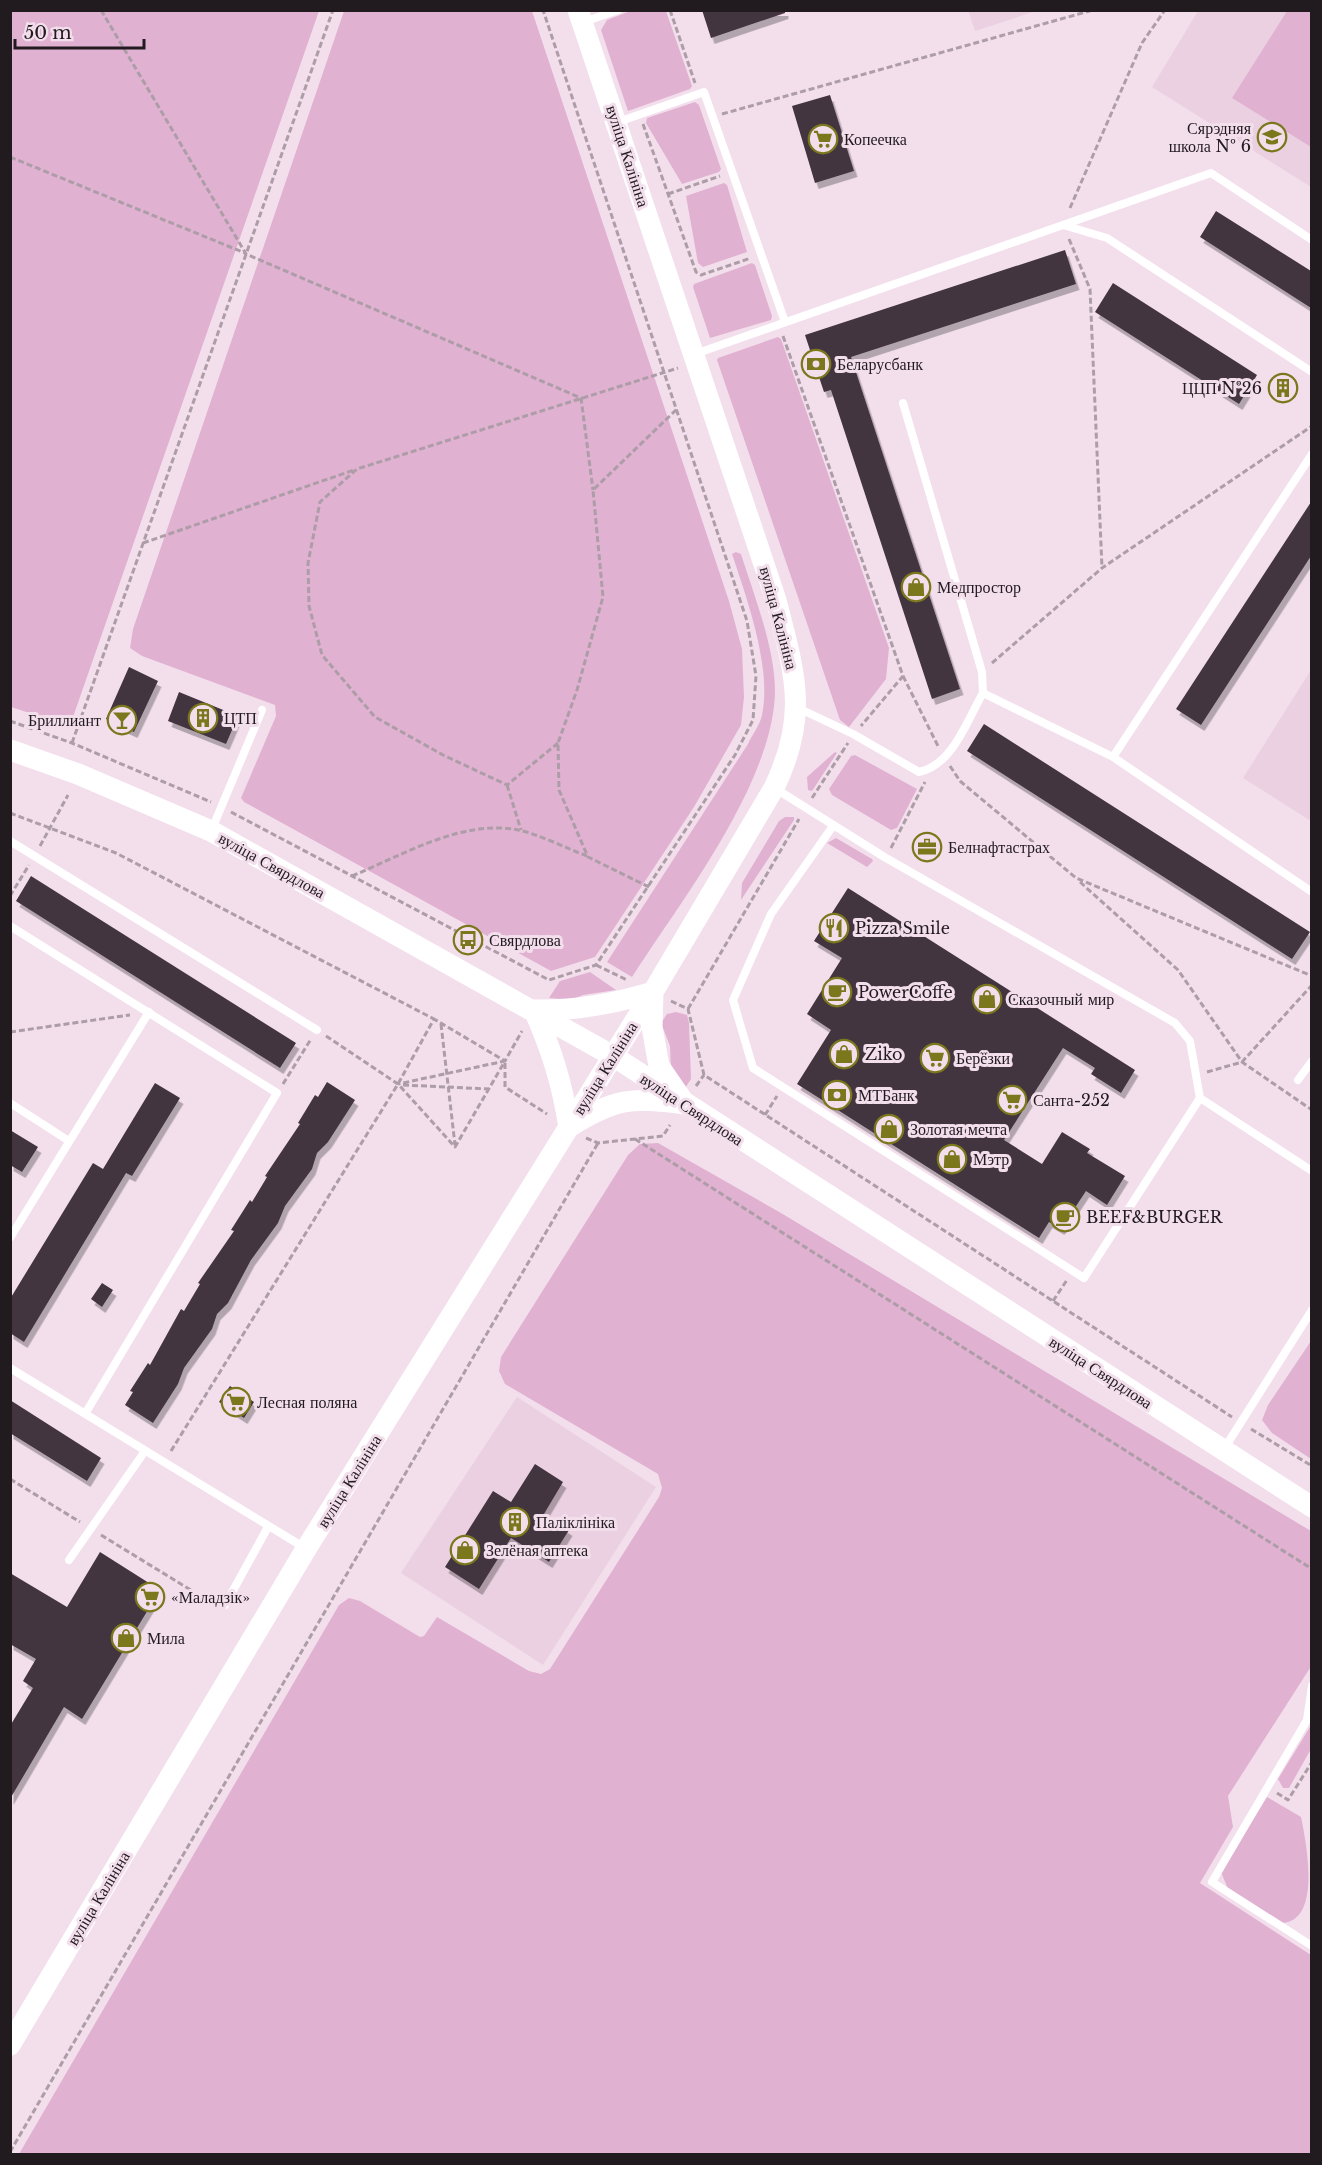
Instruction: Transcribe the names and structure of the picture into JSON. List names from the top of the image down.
{
  "streets": {
    "main road": ["вуліца Калініна", "вуліца Свярдлова"]
  },
  "crossings": [
    ["вуліца Калініна", "вуліца Свярдлова"]
  ],
  "places": {
    "school or university": ["Сярэдняя школа № 6"],
    "supermarket": [
      "Копеечка",
      "Берёзки",
      "Санта-252",
      "Лесная поляна",
      "«Маладзік»"
    ],
    "bank": ["Беларусбанк", "МТБанк"],
    "building": ["ЦЦП №26", "ЦТП", "Паліклініка"],
    "shop": [
      "Медпростор",
      "Сказочный мир",
      "Ziko",
      "Золотая мечта",
      "Мэтр",
      "Зелёная аптека",
      "Мила"
    ],
    "bar": ["Бриллиант"],
    "office": ["Белнафтастрах"],
    "restaurant": ["Pizza Smile"],
    "bus stop": ["Свярдлова"],
    "cafe": ["PowerCoffe", "BEEF&BURGER"]
  },
  "scale_bar": "50 m"
}
